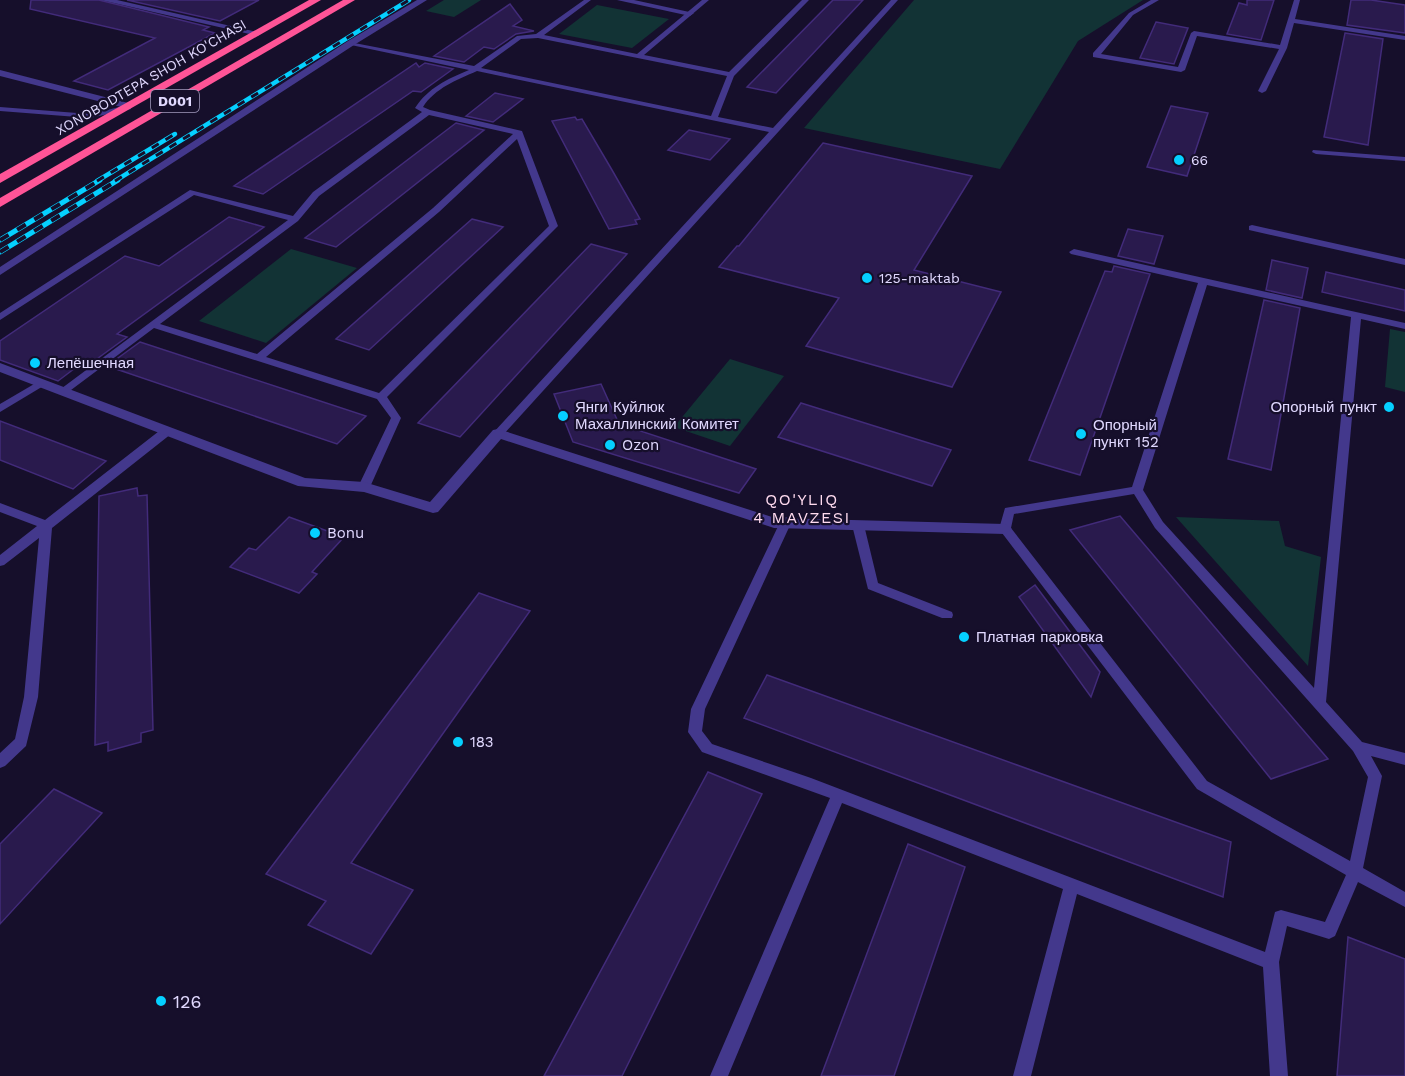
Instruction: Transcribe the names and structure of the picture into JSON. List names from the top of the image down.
{
  "streets": {
    "highway": ["XONOBODTEPA SHOH KO'CHASI", "D001"]
  },
  "districts": ["QO'YLIQ 4 MAVZESI"],
  "places": [
    "66",
    "125-maktab",
    "Лепёшечная",
    "Опорный пункт",
    "Янги Куйлюк Махаллинский Комитет",
    "Опорный пункт 152",
    "Ozon",
    "Bonu",
    "Платная парковка",
    "183",
    "126"
  ]
}
